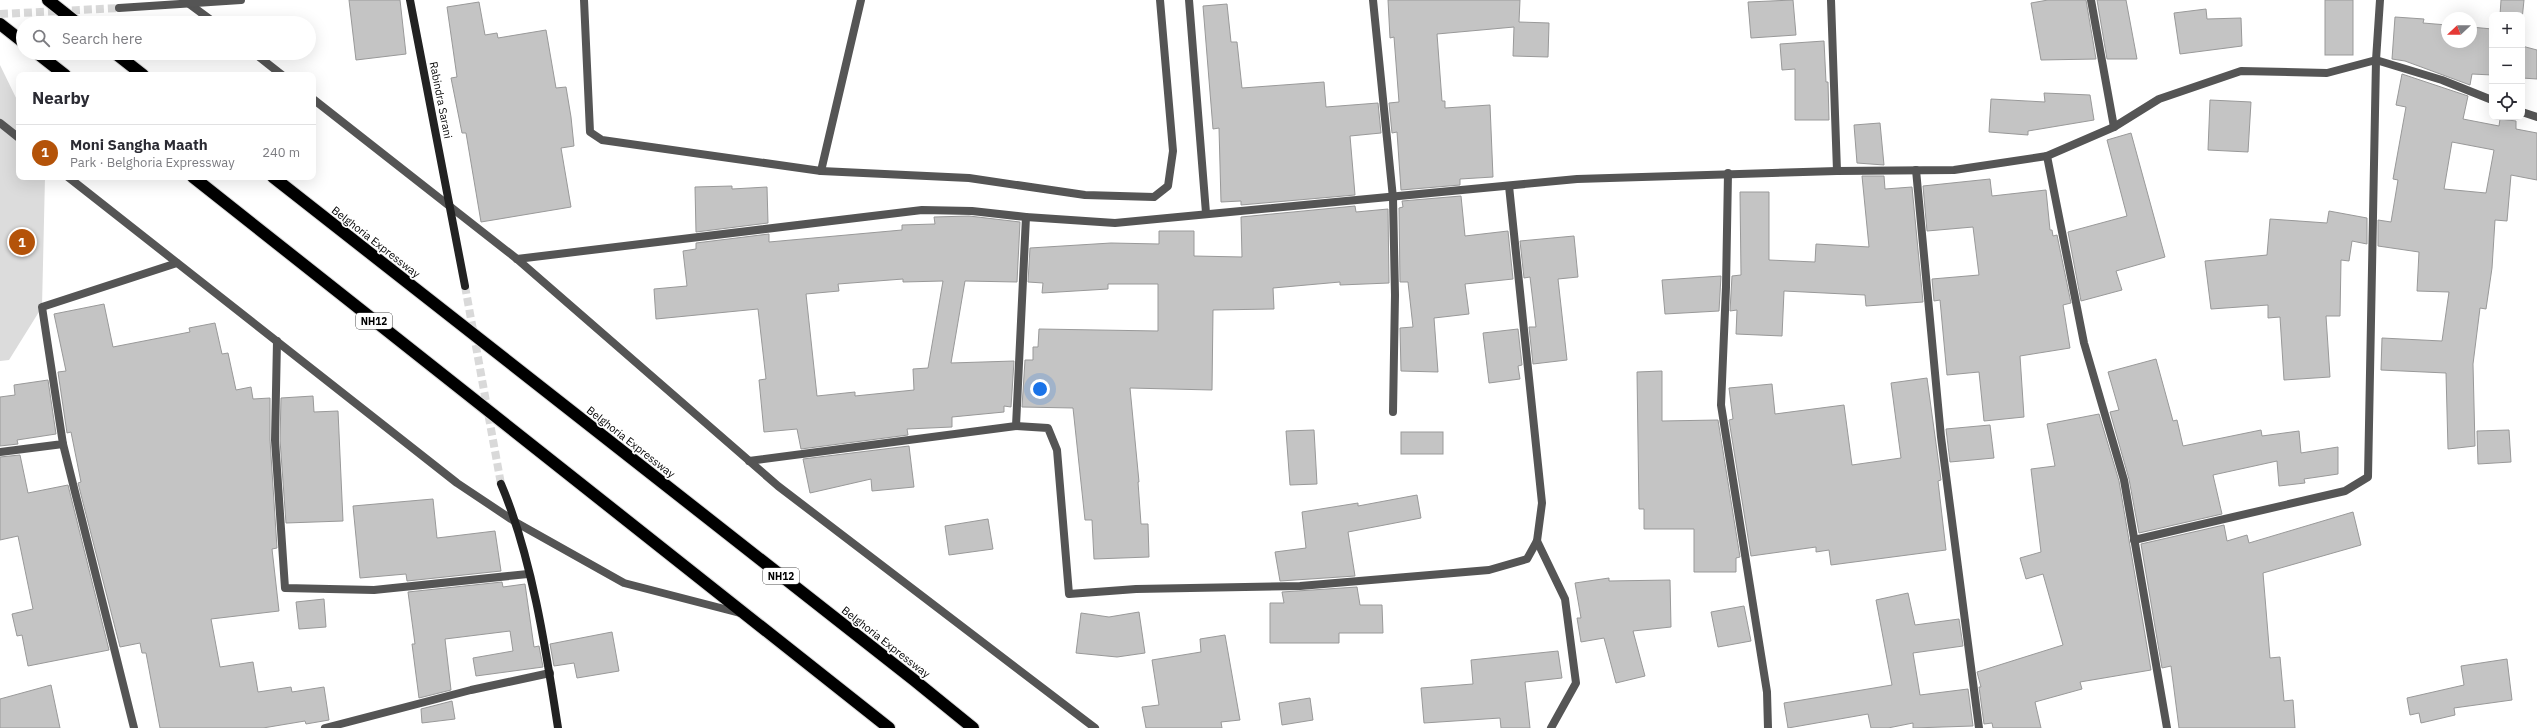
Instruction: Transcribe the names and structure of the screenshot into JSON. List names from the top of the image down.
{
  "streets": {
    "highway": ["Belghoria Expressway", "NH12"],
    "street": ["Rabindra Sarani"]
  },
  "north": "left",
  "page": {
    "map_buttons": ["+", "−"],
    "search": "Search here",
    "heading": "Nearby",
    "list": [
      {
        "mark": "1",
        "name": "Moni Sangha Maath",
        "note": "Park · Belghoria Expressway",
        "value": "240 m"
      }
    ],
    "pins": "1"
  }
}
